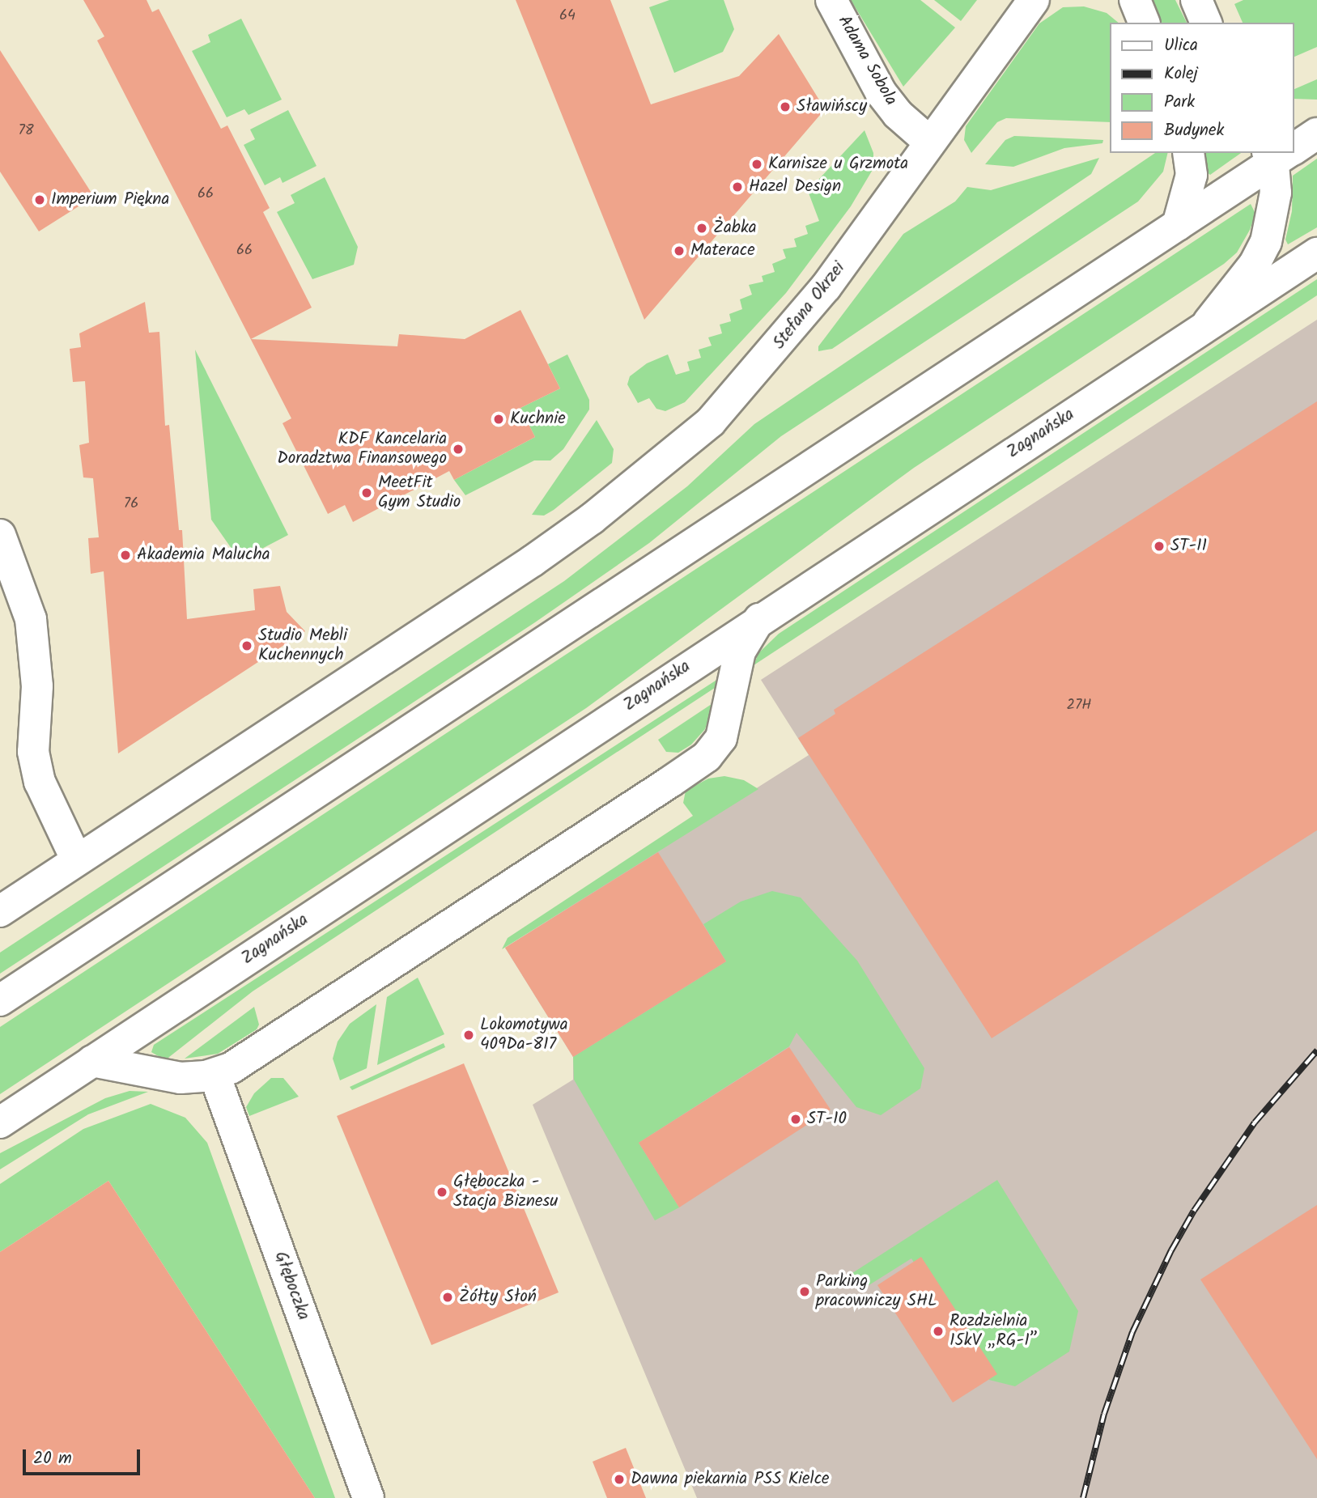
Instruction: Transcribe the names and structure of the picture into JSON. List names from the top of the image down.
{
  "streets": {
    "street": [
      "Adama Sobola",
      "Stefana Okrzei",
      "Zagnańska",
      "Głęboczka"
    ]
  },
  "crossings": [
    ["Adama Sobola", "Stefana Okrzei"]
  ],
  "places": [
    "Sławińscy",
    "Karnisze u Grzmota",
    "Hazel Design",
    "Imperium Piękna",
    "Żabka",
    "Materace",
    "Kuchnie",
    "KDF Kancelaria Doradztwa Finansowego",
    "MeetFit Gym Studio",
    "ST-11",
    "Akademia Malucha",
    "Studio Mebli Kuchennych",
    "Lokomotywa 409Da-817",
    "ST-10",
    "Głęboczka - Stacja Biznesu",
    "Parking pracowniczy SHL",
    "Żółty Słoń",
    "Rozdzielnia 15kV „RG-1”",
    "Dawna piekarnia PSS Kielce"
  ],
  "house_numbers": [
    "64",
    "78",
    "66",
    "66",
    "76",
    "27H"
  ],
  "legend": [
    "Ulica",
    "Kolej",
    "Park",
    "Budynek"
  ],
  "scale_bar": "20 m"
}
